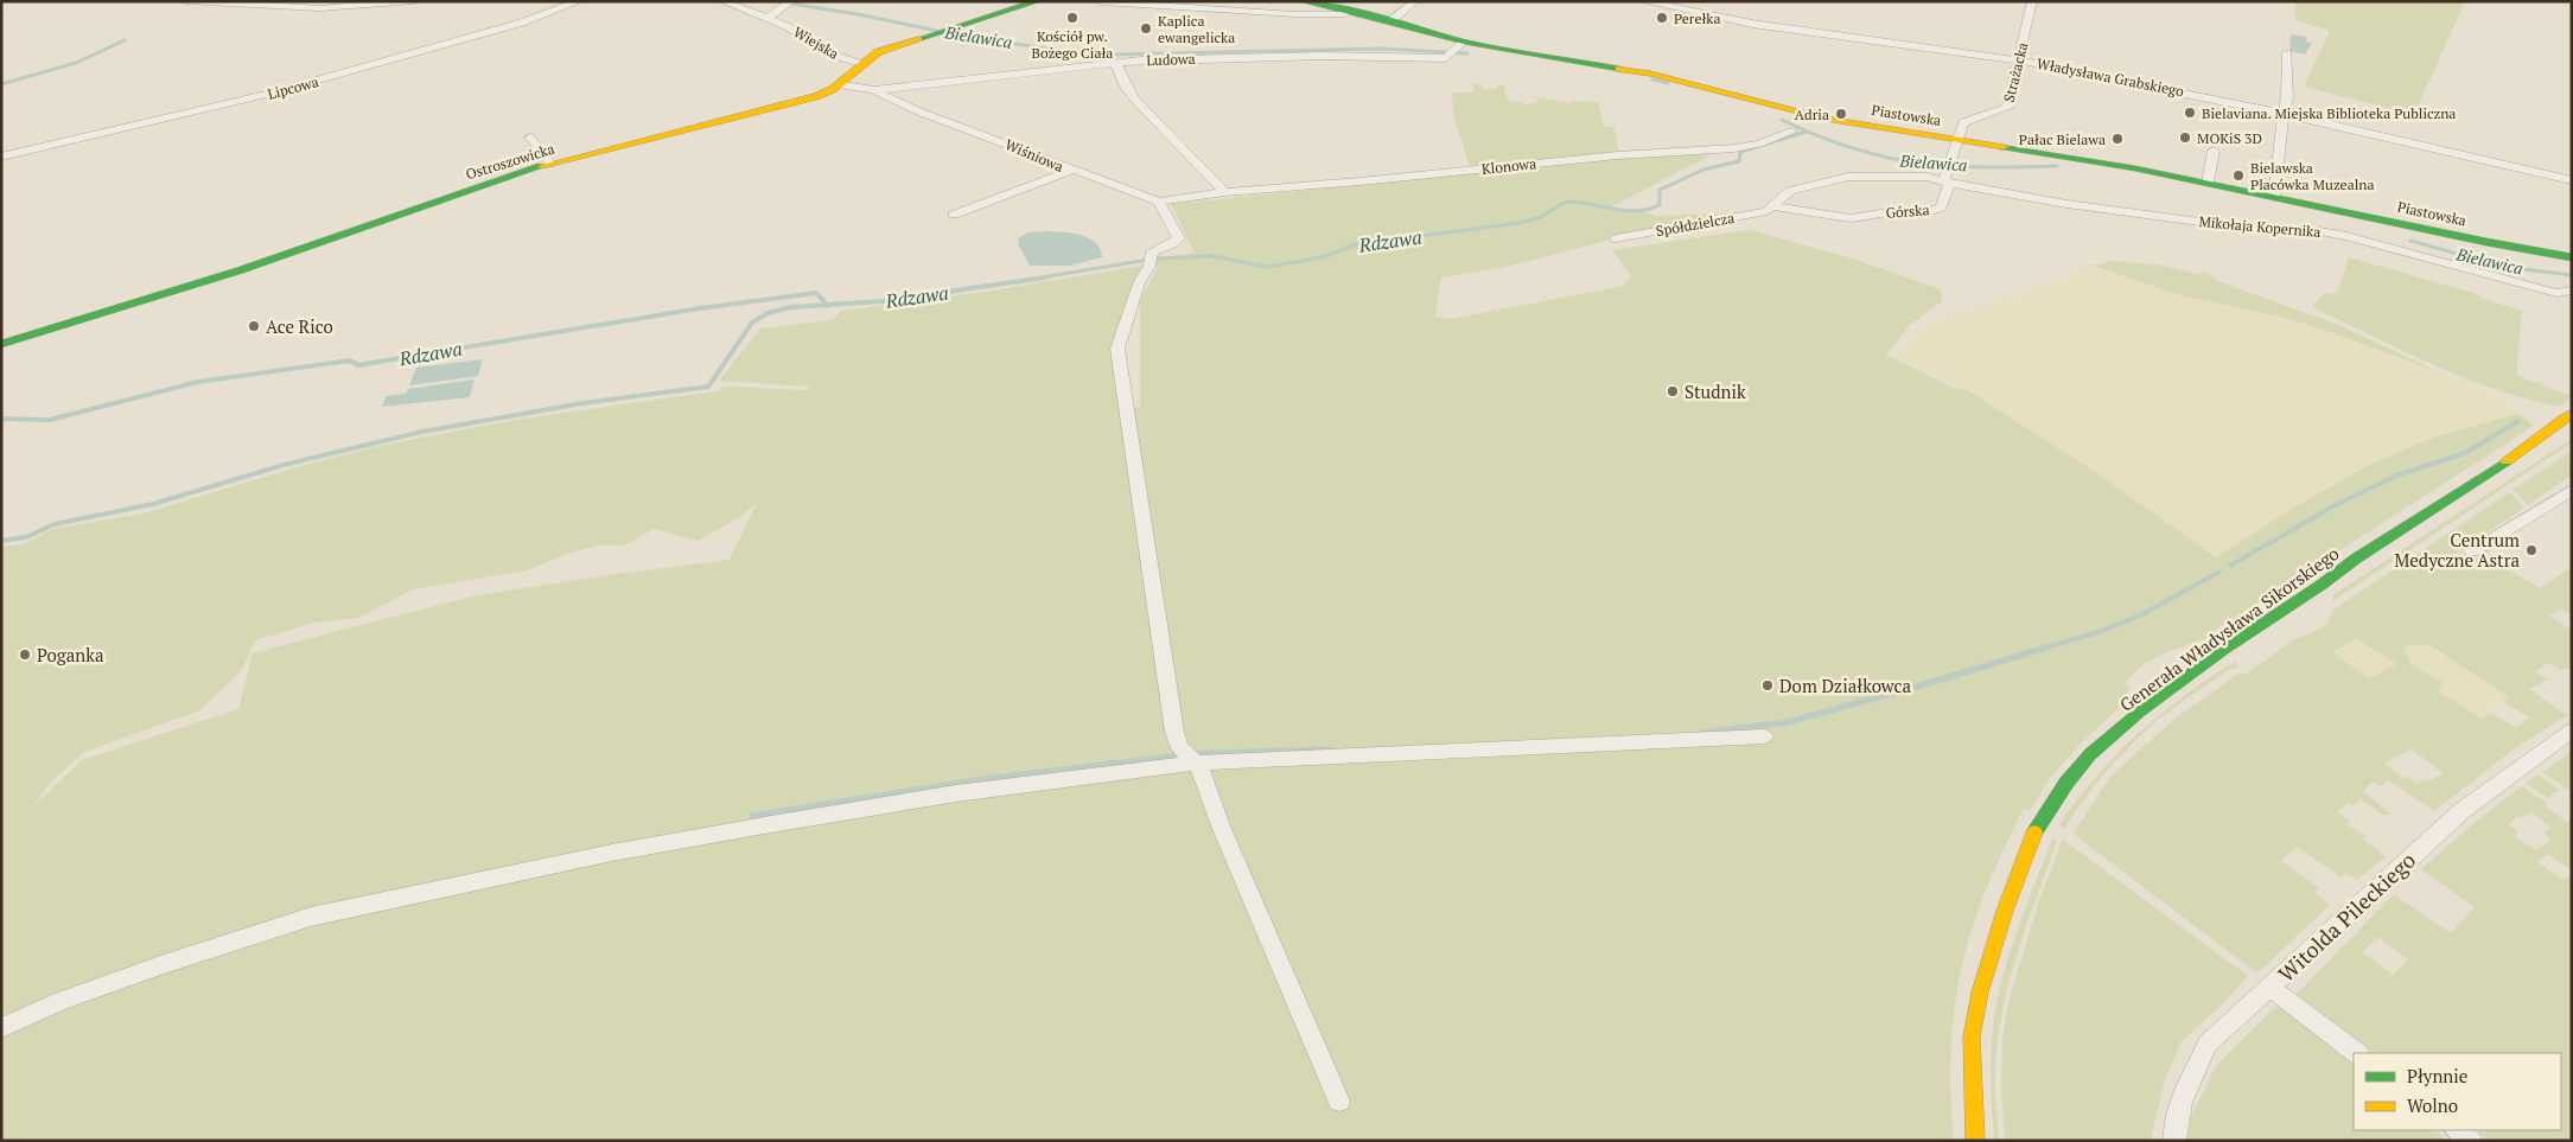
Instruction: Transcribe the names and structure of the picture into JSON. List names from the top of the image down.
{
  "streets": {
    "main road": ["Piastowska", "Ostroszowicka", "Generała Władysława Sikorskiego"],
    "street": [
      "Wiejska",
      "Ludowa",
      "Strażacka",
      "Władysława Grabskiego",
      "Lipcowa",
      "Wiśniowa",
      "Klonowa",
      "Górska",
      "Spółdzielcza",
      "Mikołaja Kopernika",
      "Witolda Pileckiego"
    ]
  },
  "crossings": [
    ["Wiejska", "Ostroszowicka"],
    ["Ludowa", "Piastowska"],
    ["Ludowa", "Wiśniowa"],
    ["Strażacka", "Władysława Grabskiego"],
    ["Strażacka", "Piastowska"],
    ["Strażacka", "Górska"],
    ["Strażacka", "Mikołaja Kopernika"],
    ["Wiśniowa", "Ostroszowicka"],
    ["Wiśniowa", "Klonowa"],
    ["Górska", "Spółdzielcza"],
    ["Górska", "Mikołaja Kopernika"]
  ],
  "water": ["Bielawica", "Rdzawa"],
  "places": [
    "Kościół pw. Bożego Ciała",
    "Perełka",
    "Kaplica ewangelicka",
    "Bielaviana. Miejska Biblioteka Publiczna",
    "Adria",
    "MOKiS 3D",
    "Pałac Bielawa",
    "Bielawska Placówka Muzealna",
    "Ace Rico",
    "Studnik",
    "Centrum Medyczne Astra",
    "Poganka",
    "Dom Działkowca"
  ],
  "legend": ["Płynnie", "Wolno"]
}
